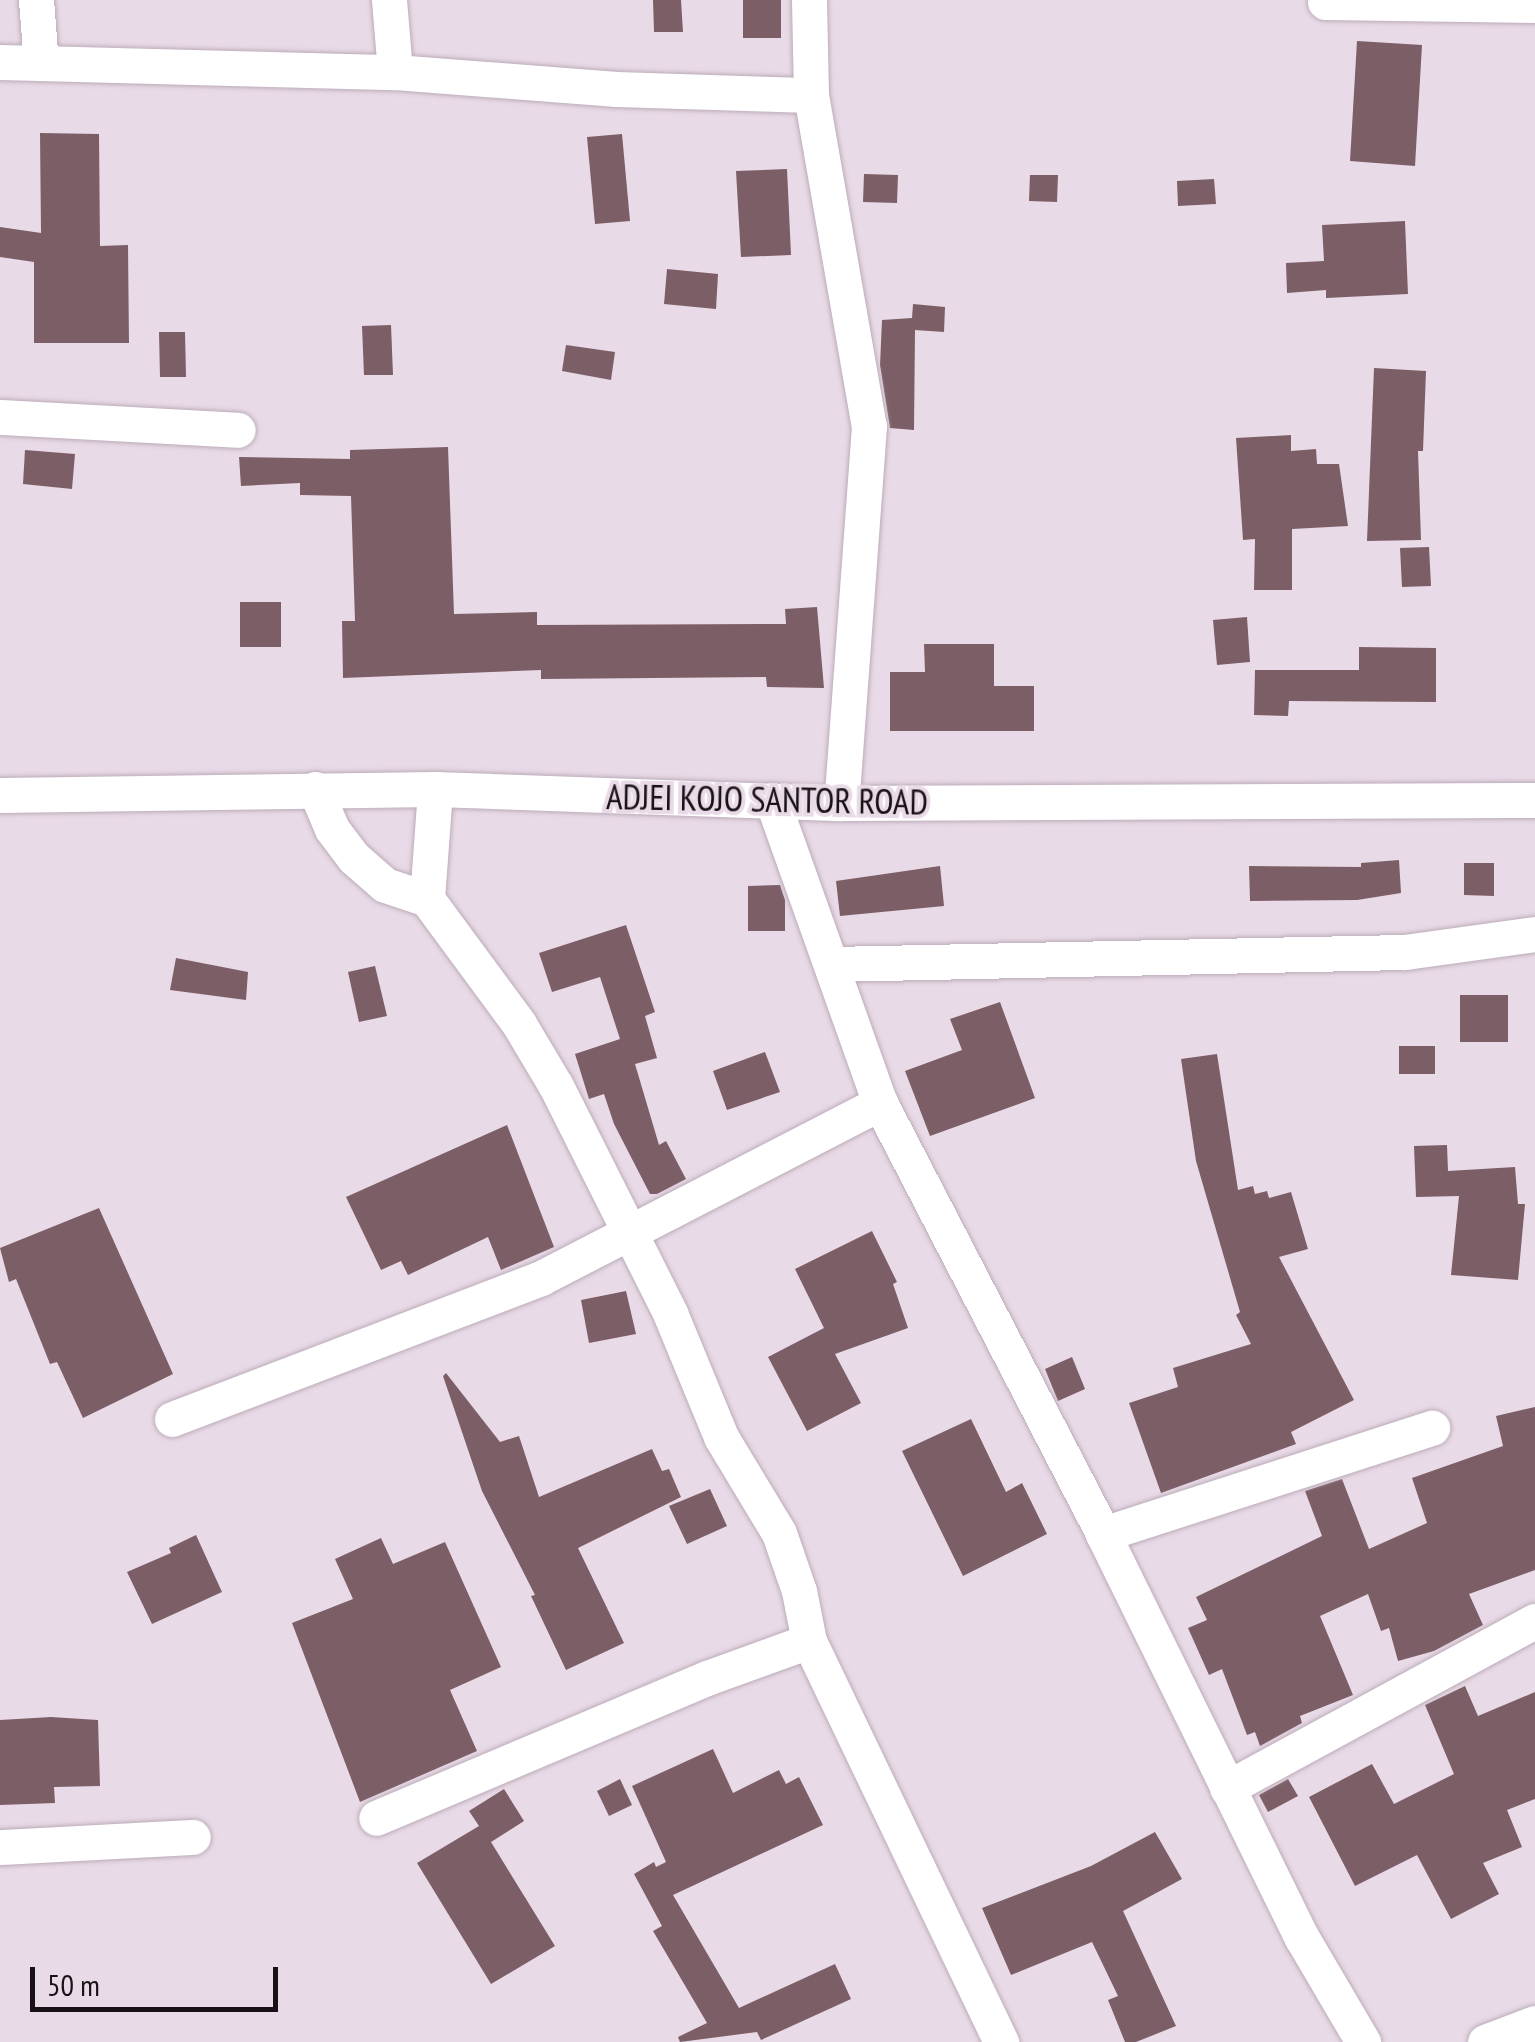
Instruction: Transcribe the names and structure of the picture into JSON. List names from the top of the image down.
{
  "streets": {
    "street": ["ADJEI KOJO SANTOR ROAD"]
  },
  "scale_bar": "50 m"
}
